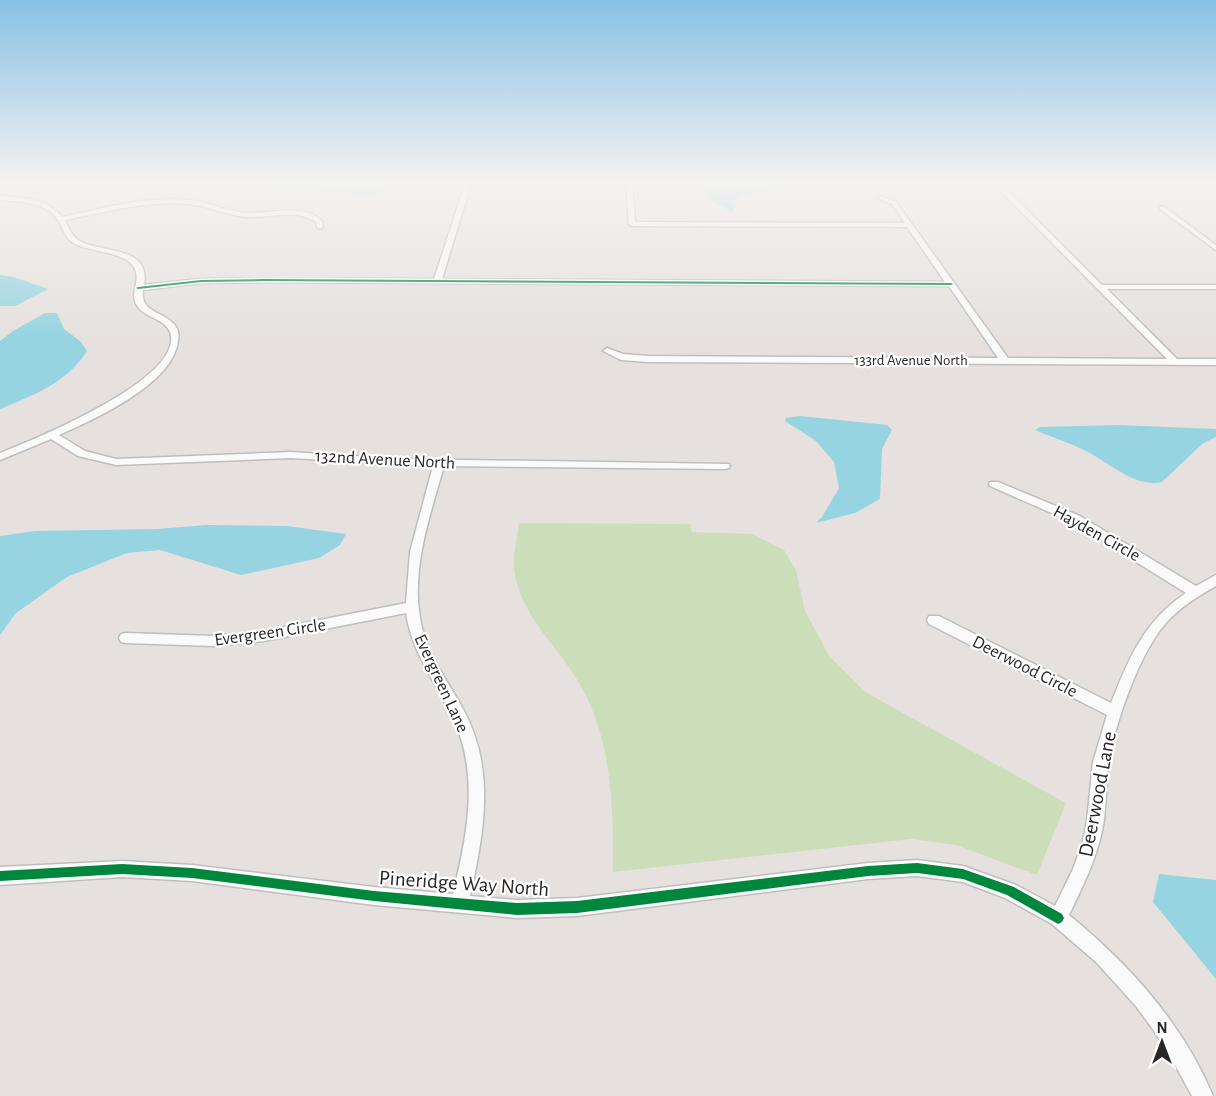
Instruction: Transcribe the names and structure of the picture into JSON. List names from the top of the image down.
{
  "streets": {
    "street": [
      "133rd Avenue North",
      "132nd Avenue North",
      "Hayden Circle",
      "Evergreen Circle",
      "Deerwood Circle",
      "Evergreen Lane",
      "Deerwood Lane",
      "Pineridge Way North"
    ]
  },
  "crossings": [
    ["132nd Avenue North", "Evergreen Lane"],
    ["Hayden Circle", "Deerwood Lane"],
    ["Evergreen Circle", "Evergreen Lane"],
    ["Deerwood Circle", "Deerwood Lane"],
    ["Evergreen Lane", "Pineridge Way North"],
    ["Deerwood Lane", "Pineridge Way North"]
  ],
  "north": "top"
}
